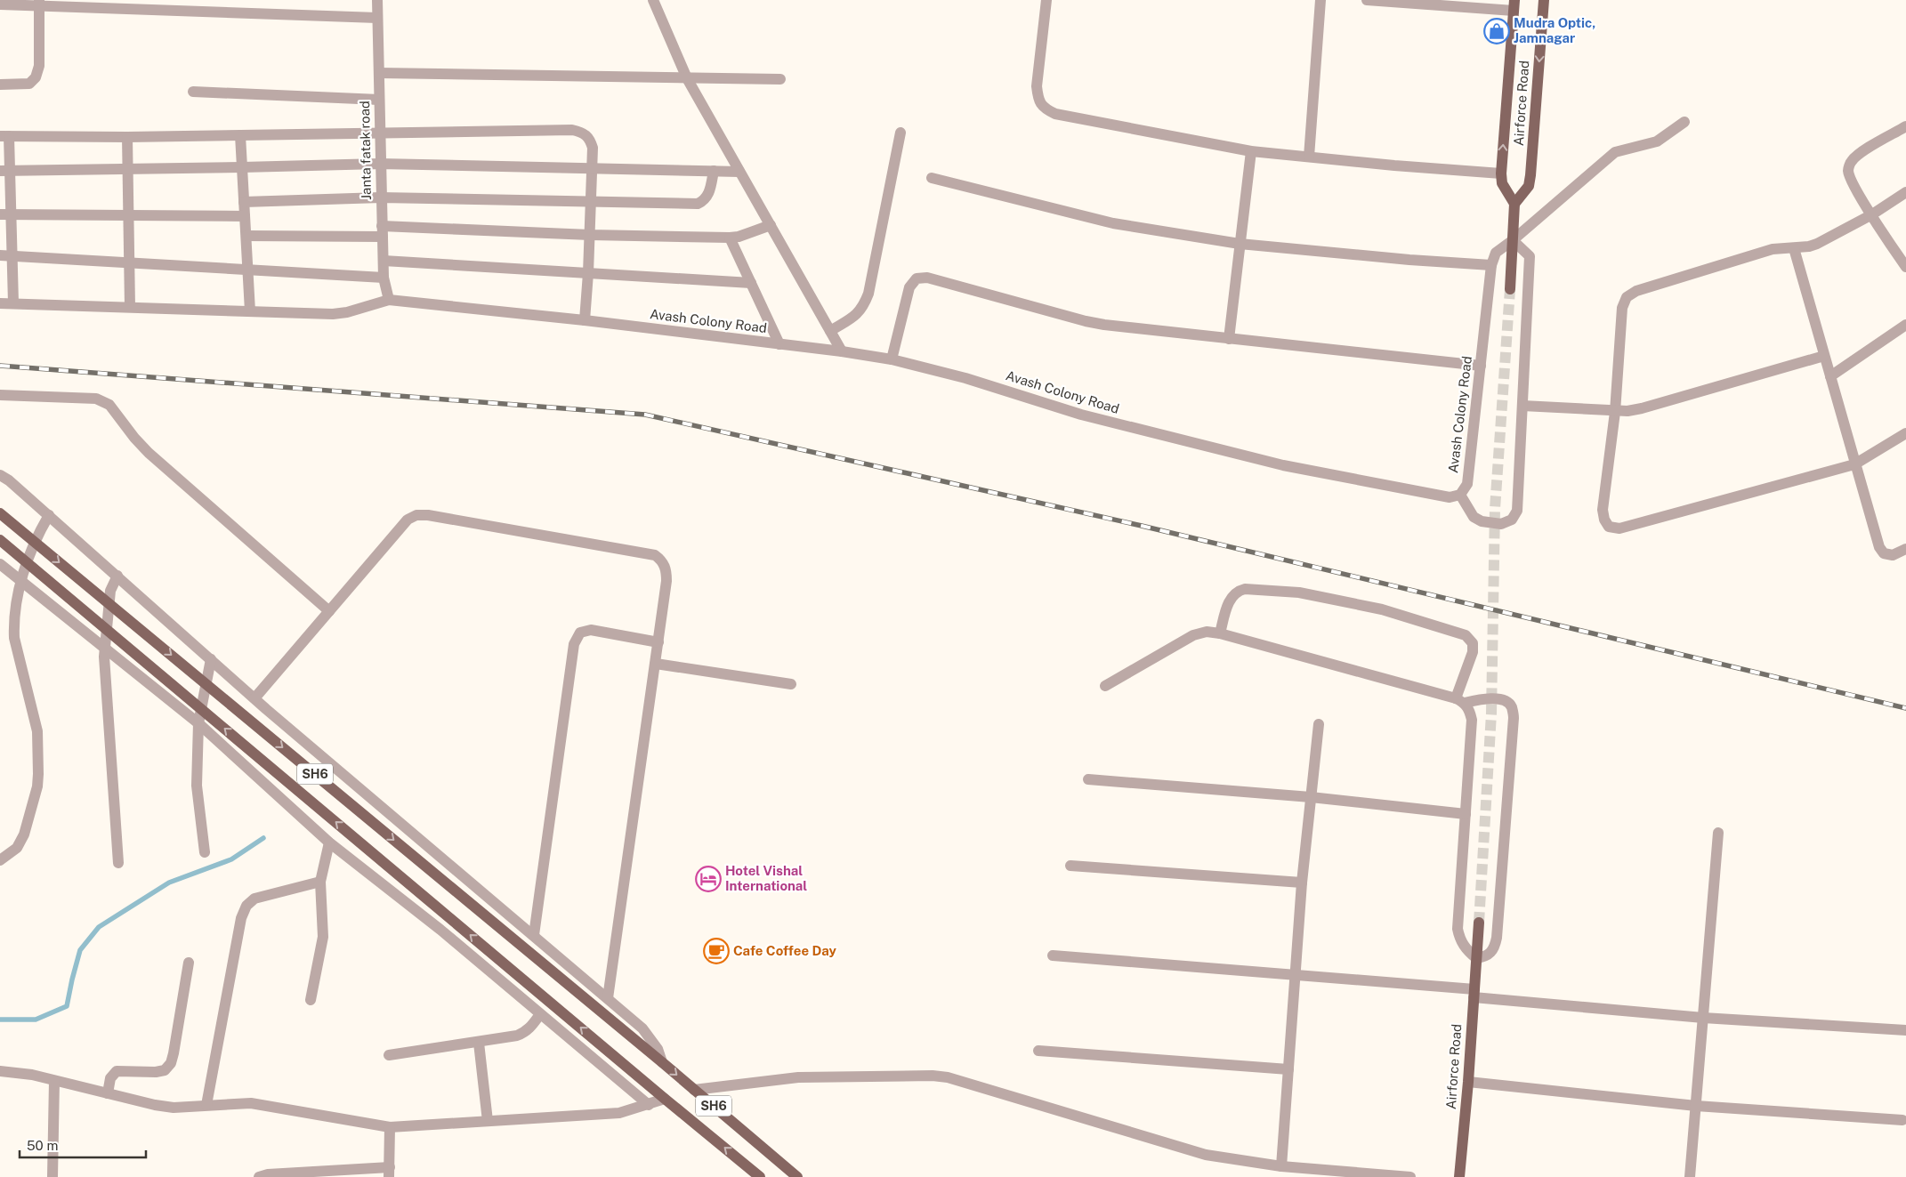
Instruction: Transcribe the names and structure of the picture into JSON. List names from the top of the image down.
{
  "streets": {
    "main road": ["Airforce Road", "SH6"],
    "street": ["Janta fatak road", "Avash Colony Road"]
  },
  "crossings": [
    ["Janta fatak road", "Avash Colony Road"]
  ],
  "places": {
    "shop": ["Mudra Optic, Jamnagar"],
    "hotel": ["Hotel Vishal International"],
    "cafe": ["Cafe Coffee Day"]
  },
  "scale_bar": "50 m"
}
